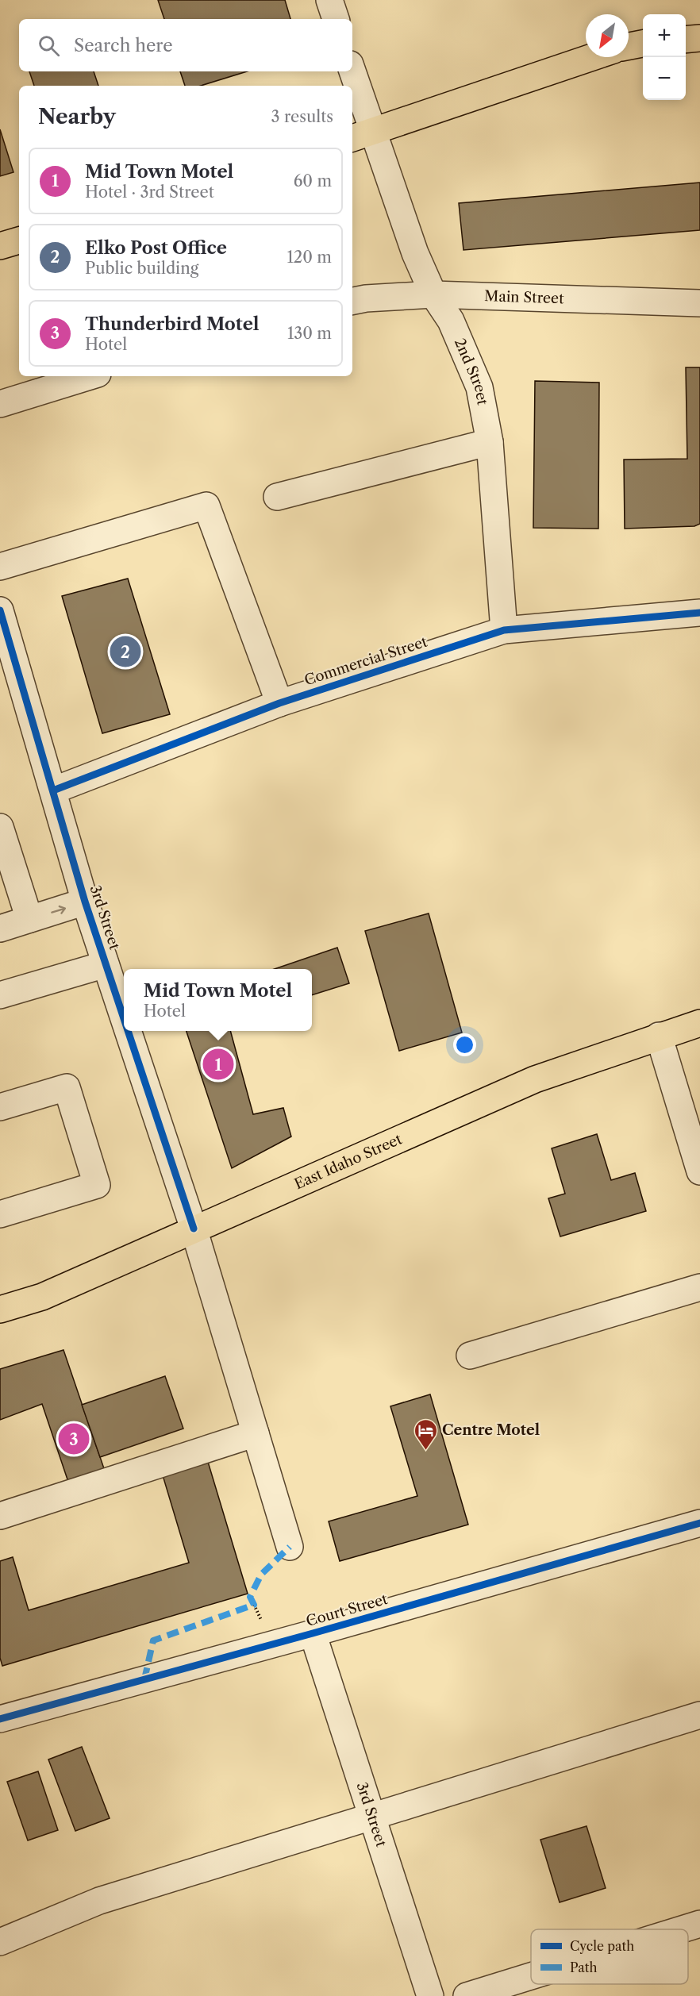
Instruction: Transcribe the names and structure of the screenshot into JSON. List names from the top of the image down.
{
  "streets": {
    "main road": ["East Idaho Street"],
    "street": [
      "Main Street",
      "2nd Street",
      "Commercial Street",
      "3rd Street",
      "Court Street"
    ]
  },
  "crossings": [
    ["Main Street", "2nd Street"],
    ["2nd Street", "Commercial Street"],
    ["Commercial Street", "3rd Street"],
    ["3rd Street", "East Idaho Street"],
    ["3rd Street", "Court Street"]
  ],
  "places": {
    "hotel": ["Centre Motel"]
  },
  "legend": ["Cycle path", "Path"],
  "north": "bottom left",
  "page": {
    "map_buttons": ["+", "−"],
    "search": "Search here",
    "heading": ["Nearby", "3 results"],
    "list": [
      {
        "mark": "1",
        "name": "Mid Town Motel",
        "note": "Hotel · 3rd Street",
        "value": "60 m"
      },
      {
        "mark": "2",
        "name": "Elko Post Office",
        "note": "Public building",
        "value": "120 m"
      },
      {
        "mark": "3",
        "name": "Thunderbird Motel",
        "note": "Hotel",
        "value": "130 m"
      }
    ],
    "pins": ["2", "1", "3"],
    "popup": ["Mid Town Motel", "Hotel"]
  }
}
